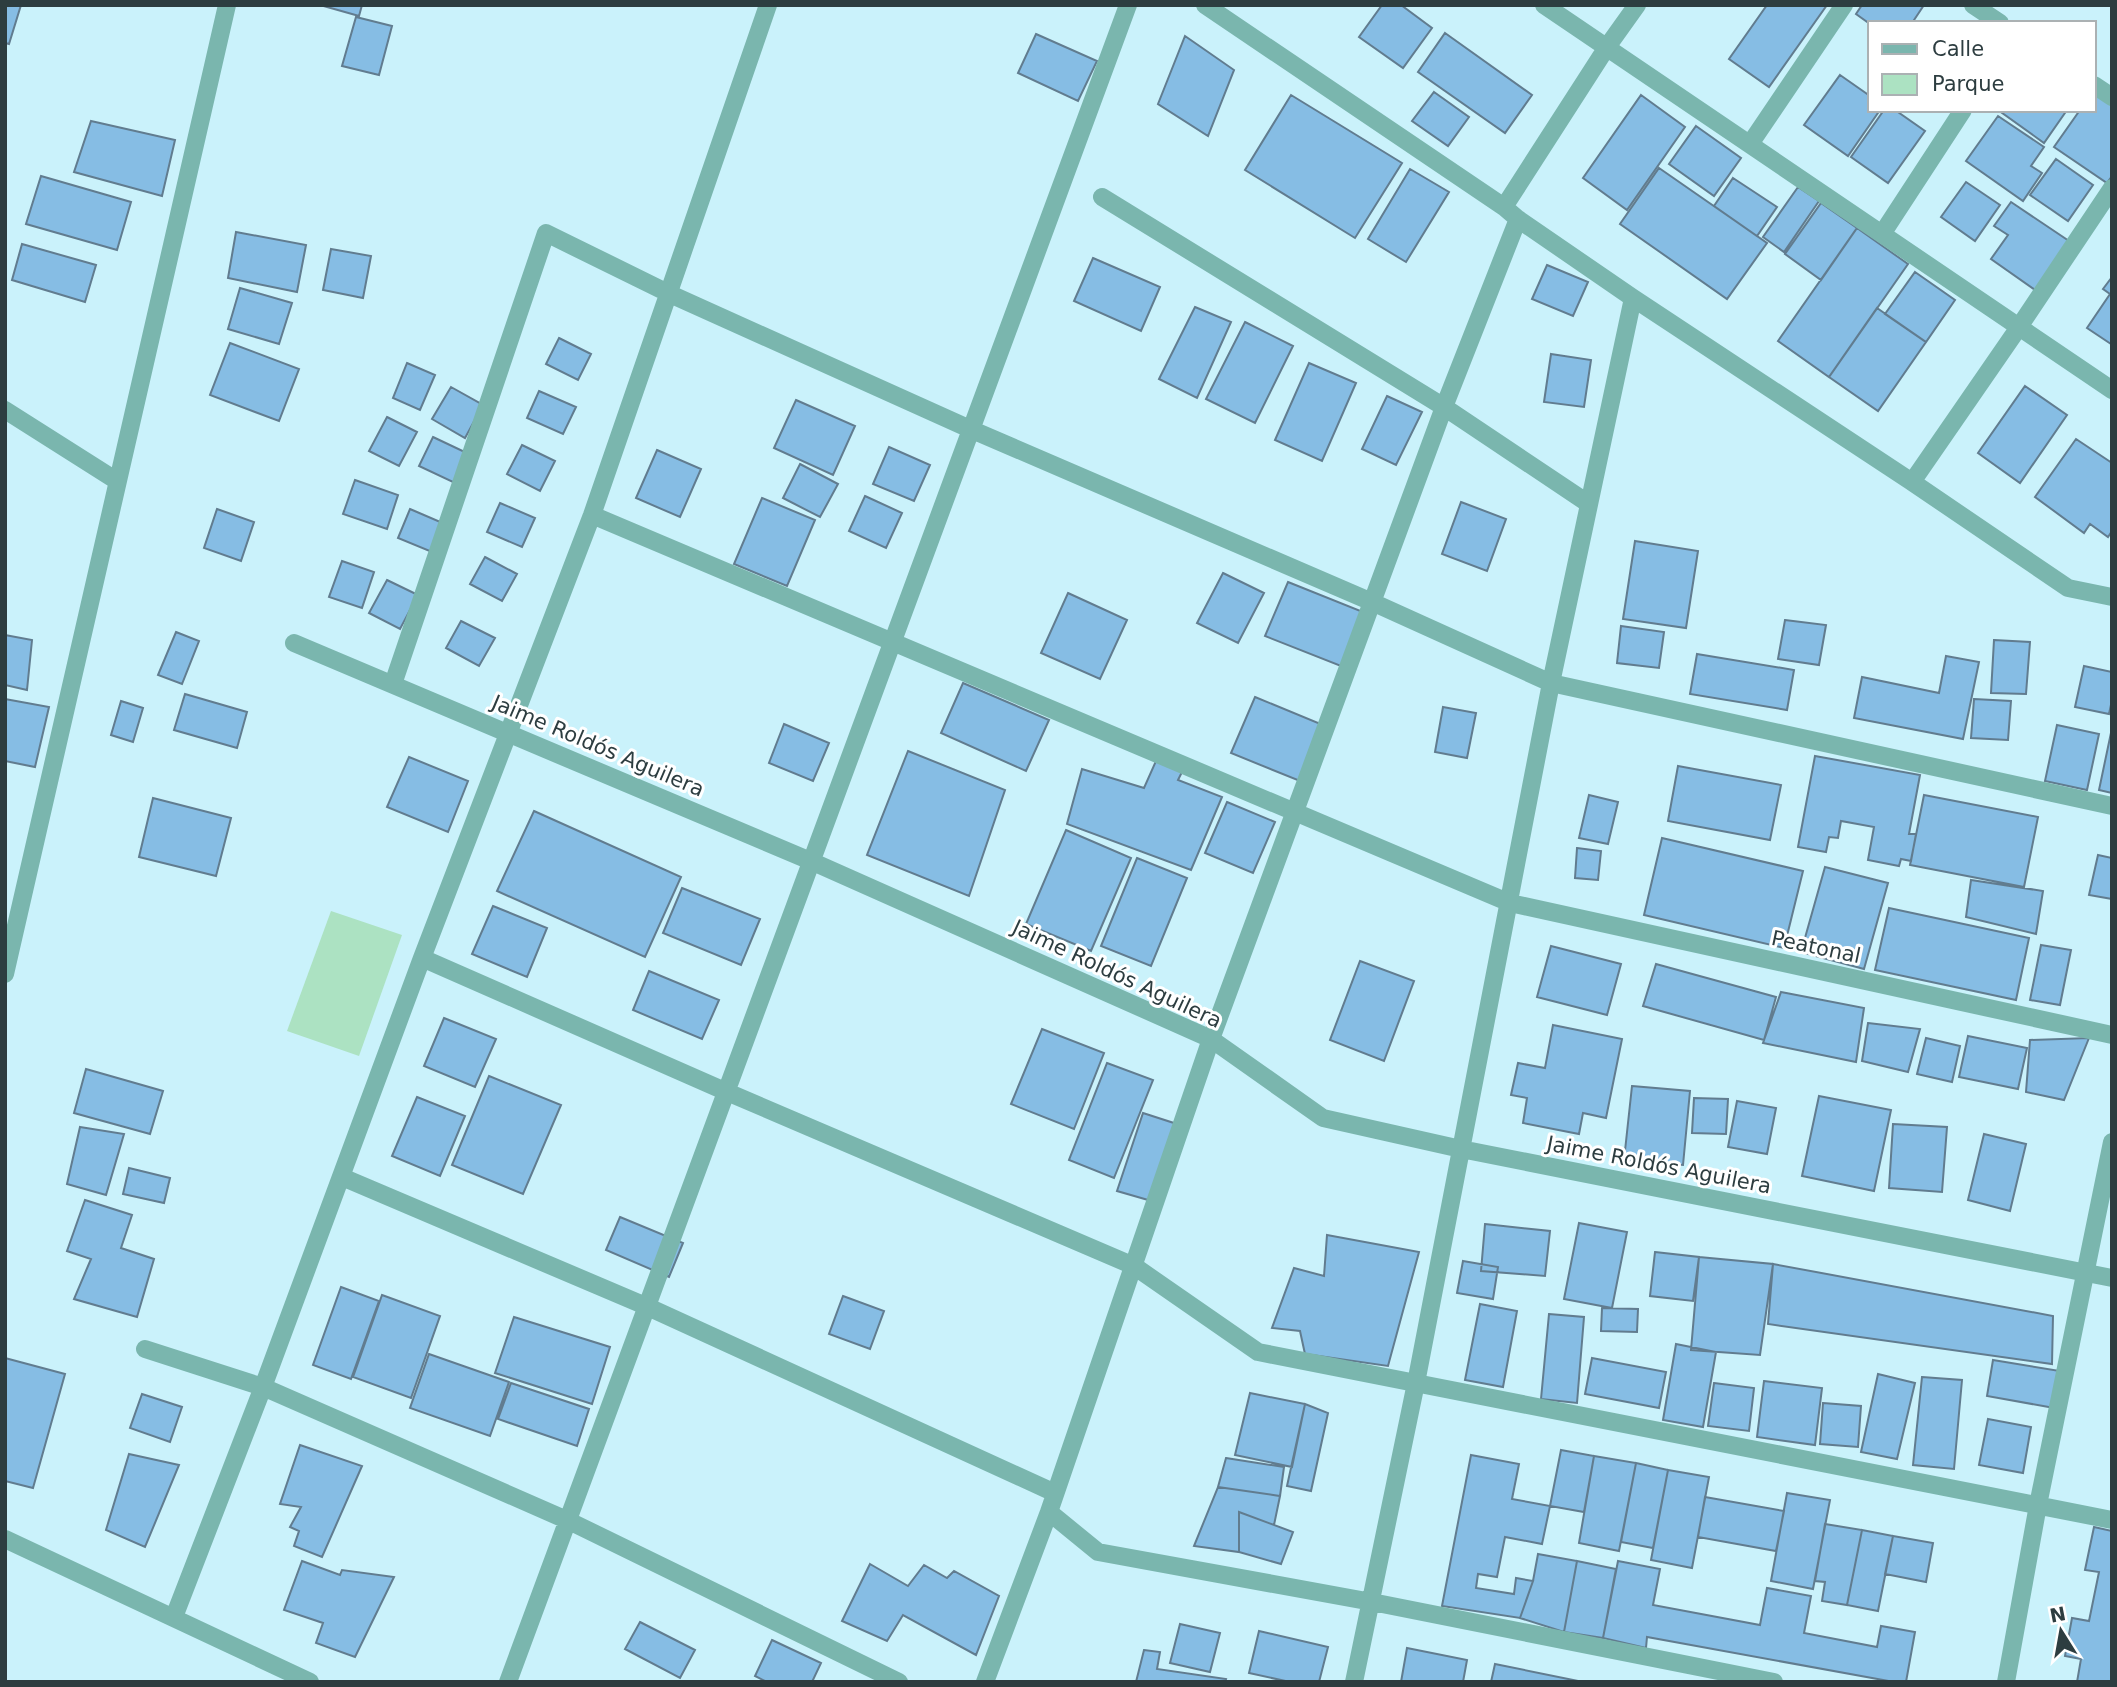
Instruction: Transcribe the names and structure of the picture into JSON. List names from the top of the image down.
{
  "streets": {
    "street": ["Jaime Roldós Aguilera", "Peatonal"]
  },
  "legend": ["Calle", "Parque"],
  "north": "top"
}
